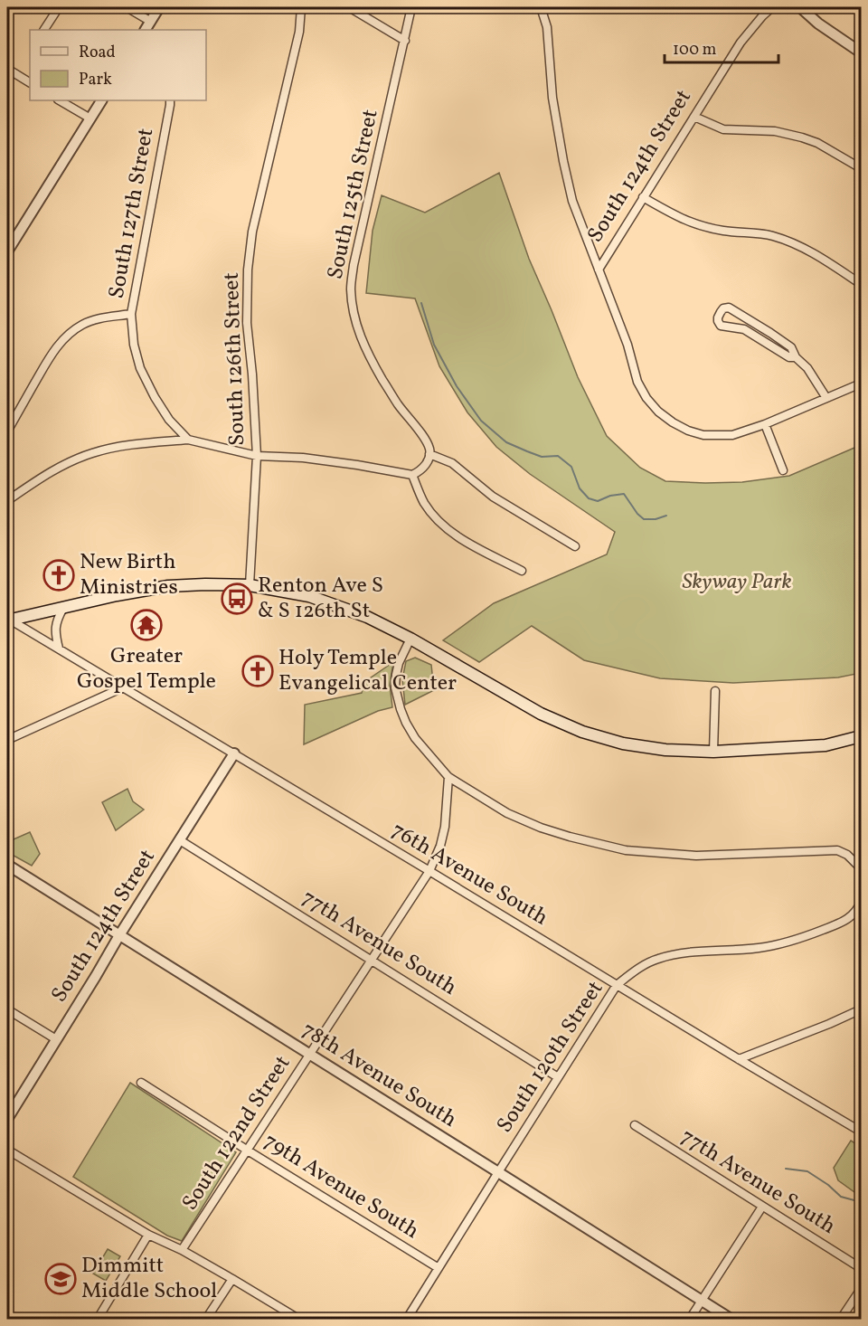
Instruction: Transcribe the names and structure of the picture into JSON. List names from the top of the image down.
{
  "streets": {
    "street": [
      "South 124th Street",
      "South 125th Street",
      "South 127th Street",
      "South 126th Street",
      "76th Avenue South",
      "77th Avenue South",
      "South 120th Street",
      "78th Avenue South",
      "South 122nd Street",
      "79th Avenue South"
    ]
  },
  "crossings": [
    ["South 124th Street", "76th Avenue South"],
    ["South 124th Street", "77th Avenue South"],
    ["South 124th Street", "78th Avenue South"],
    ["76th Avenue South", "South 120th Street"],
    ["76th Avenue South", "South 122nd Street"],
    ["77th Avenue South", "South 120th Street"],
    ["77th Avenue South", "South 122nd Street"],
    ["South 120th Street", "78th Avenue South"],
    ["South 120th Street", "79th Avenue South"],
    ["78th Avenue South", "South 122nd Street"],
    ["South 122nd Street", "79th Avenue South"]
  ],
  "parks": ["Skyway Park"],
  "places": {
    "church": ["New Birth Ministries", "Holy Temple Evangelical Center"],
    "bus stop": ["Renton Ave S & S 126th St"],
    "temple": ["Greater Gospel Temple"],
    "school or university": ["Dimmitt Middle School"]
  },
  "legend": ["Road", "Park"],
  "scale_bar": "100 m"
}
